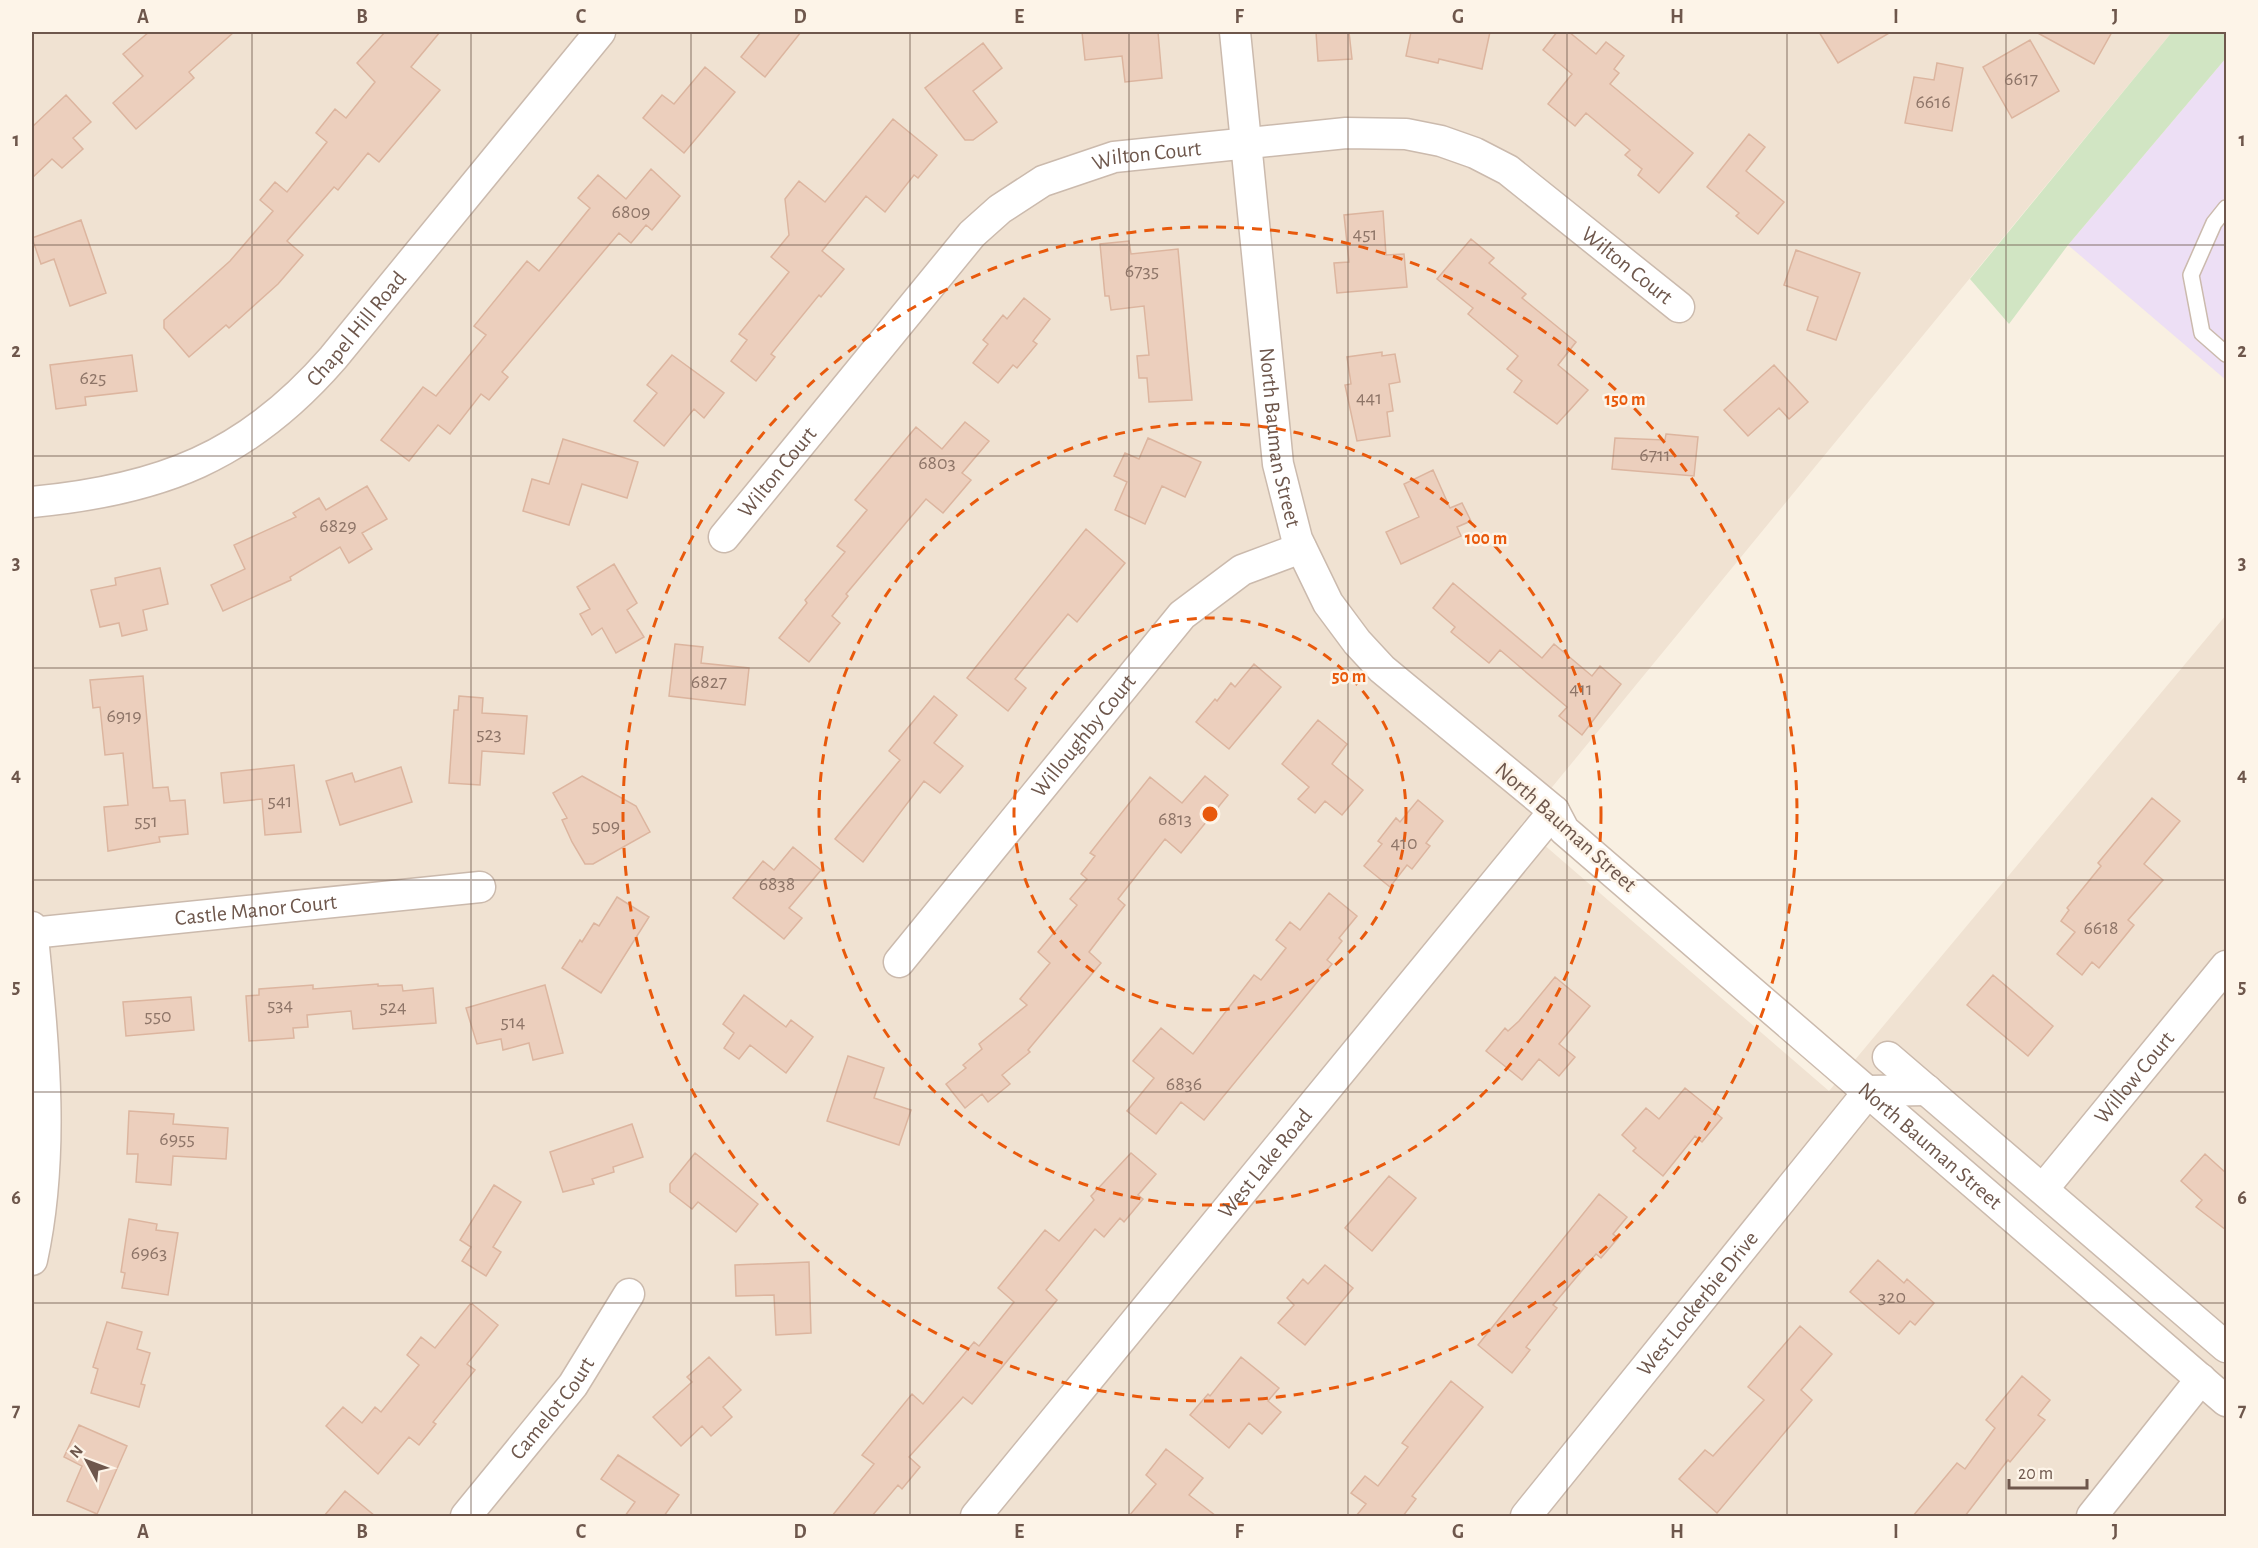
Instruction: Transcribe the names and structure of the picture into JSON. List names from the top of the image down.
{
  "streets": {
    "street": [
      "Wilton Court",
      "Chapel Hill Road",
      "North Bauman Street",
      "Willoughby Court",
      "Castle Manor Court",
      "Willow Court",
      "West Lake Road",
      "West Lockerbie Drive",
      "Camelot Court"
    ]
  },
  "crossings": [
    ["Wilton Court", "North Bauman Street"],
    ["North Bauman Street", "Willoughby Court"],
    ["North Bauman Street", "Willow Court"],
    ["North Bauman Street", "West Lake Road"],
    ["North Bauman Street", "West Lockerbie Drive"]
  ],
  "house_numbers": [
    "6617",
    "6616",
    "6809",
    "451",
    "6735",
    "625",
    "441",
    "6711",
    "6803",
    "6829",
    "6827",
    "411",
    "6919",
    "523",
    "541",
    "6813",
    "551",
    "509",
    "410",
    "6838",
    "6618",
    "534",
    "524",
    "550",
    "514",
    "6836",
    "6955",
    "6963",
    "320"
  ],
  "scale_bar": "20 m",
  "north": "top left",
  "grid": {
    "columns": [
      "A",
      "B",
      "C",
      "D",
      "E",
      "F",
      "G",
      "H",
      "I",
      "J"
    ],
    "rows": [
      "1",
      "2",
      "3",
      "4",
      "5",
      "6",
      "7"
    ]
  },
  "rings": ["150 m", "100 m", "50 m"]
}
